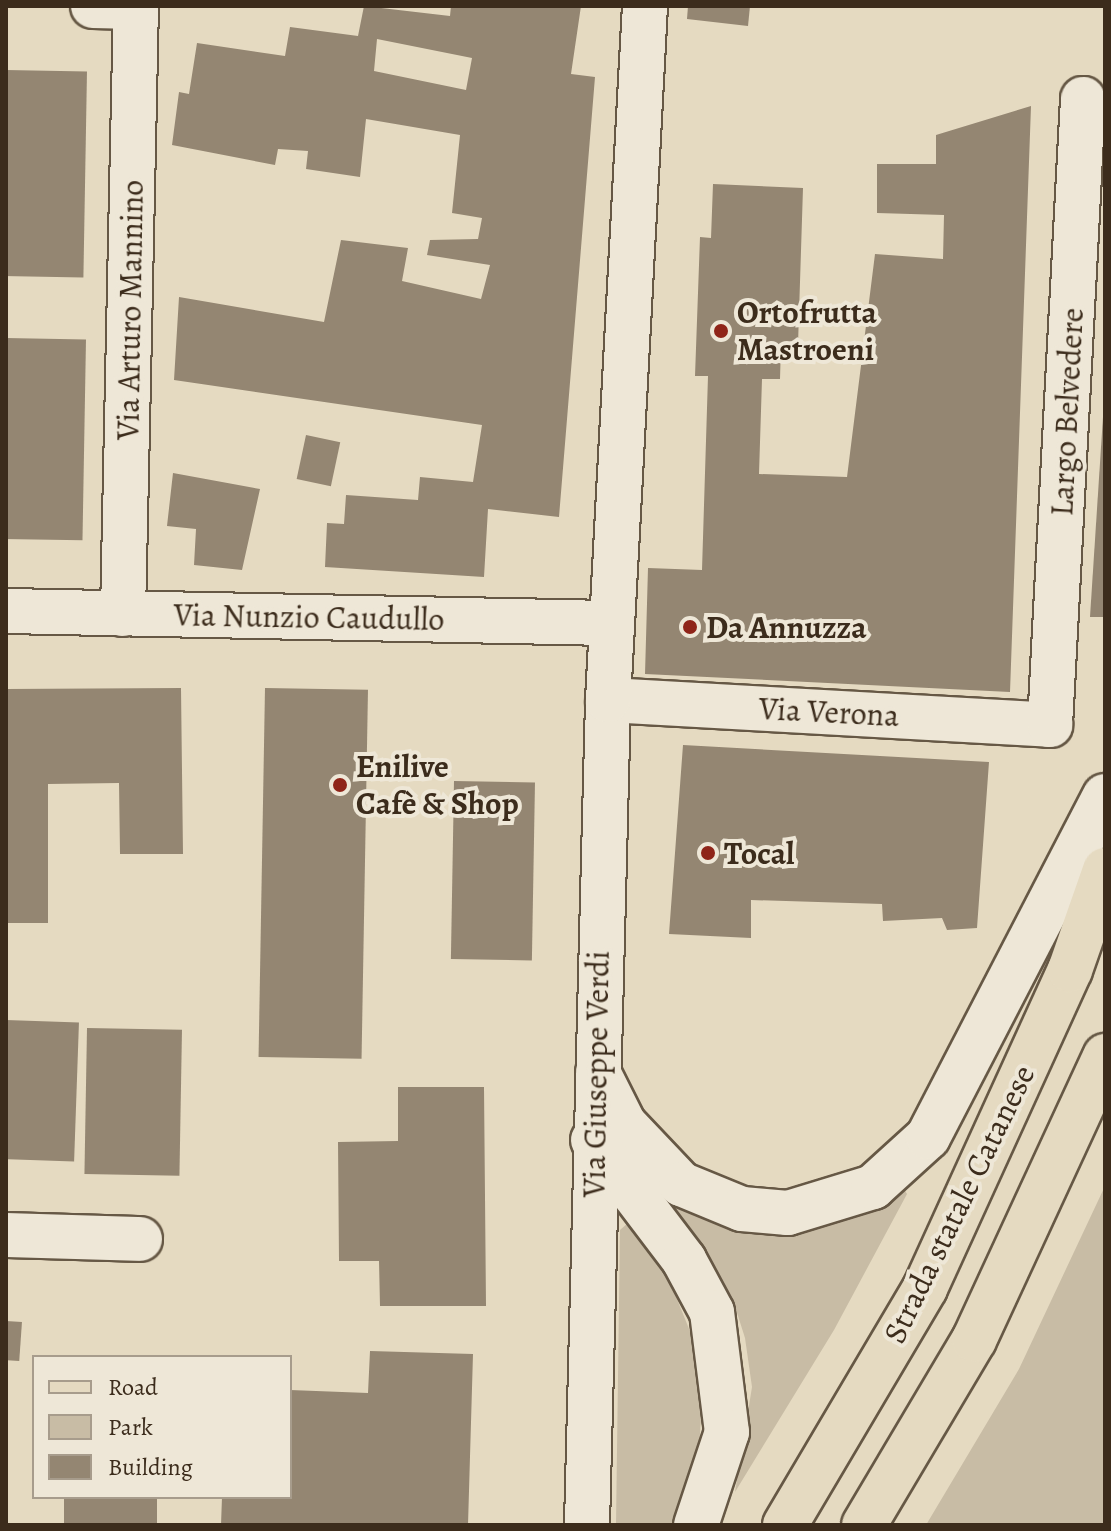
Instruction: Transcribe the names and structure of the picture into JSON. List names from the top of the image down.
{
  "streets": {
    "main road": [
      "Via Arturo Mannino",
      "Largo Belvedere",
      "Via Nunzio Caudullo",
      "Via Verona",
      "Via Giuseppe Verdi",
      "Strada statale Catanese"
    ]
  },
  "crossings": [
    ["Via Arturo Mannino", "Via Nunzio Caudullo"],
    ["Largo Belvedere", "Via Verona"],
    ["Via Nunzio Caudullo", "Via Giuseppe Verdi"],
    ["Via Verona", "Via Giuseppe Verdi"]
  ],
  "places": [
    "Ortofrutta Mastroeni",
    "Da Annuzza",
    "Enilive Cafè & Shop",
    "Tocal"
  ],
  "legend": ["Road", "Park", "Building"]
}
